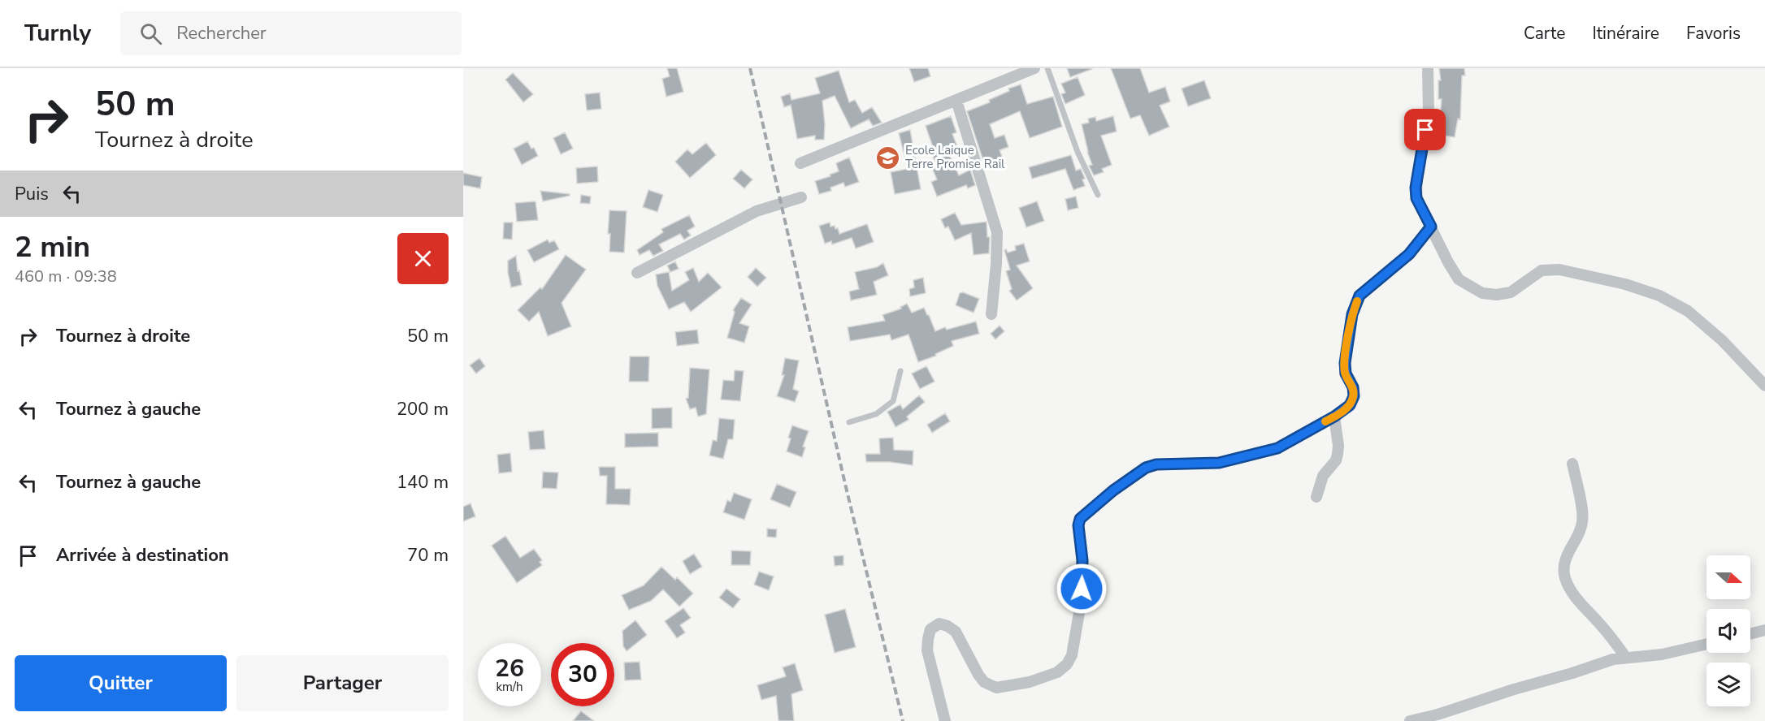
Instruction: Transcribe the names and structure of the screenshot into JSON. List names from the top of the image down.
{
  "places": {
    "school or university": ["Ecole Laique Terre Promise Rail"]
  },
  "north": "right",
  "page": {
    "header": "Turnly",
    "search": "Rechercher",
    "nav": ["Carte", "Itinéraire", "Favoris"],
    "turn": ["50 m", "Tournez à droite"],
    "then": "Puis",
    "heading": ["2 min", "460 m · 09:38"],
    "list": [
      {
        "name": "Tournez à droite",
        "value": "50 m"
      },
      {
        "name": "Tournez à gauche",
        "value": "200 m"
      },
      {
        "name": "Tournez à gauche",
        "value": "140 m"
      },
      {
        "name": "Arrivée à destination",
        "value": "70 m"
      }
    ],
    "speed": "26 km/h",
    "limit": "30",
    "buttons": ["Quitter", "Partager"]
  }
}
